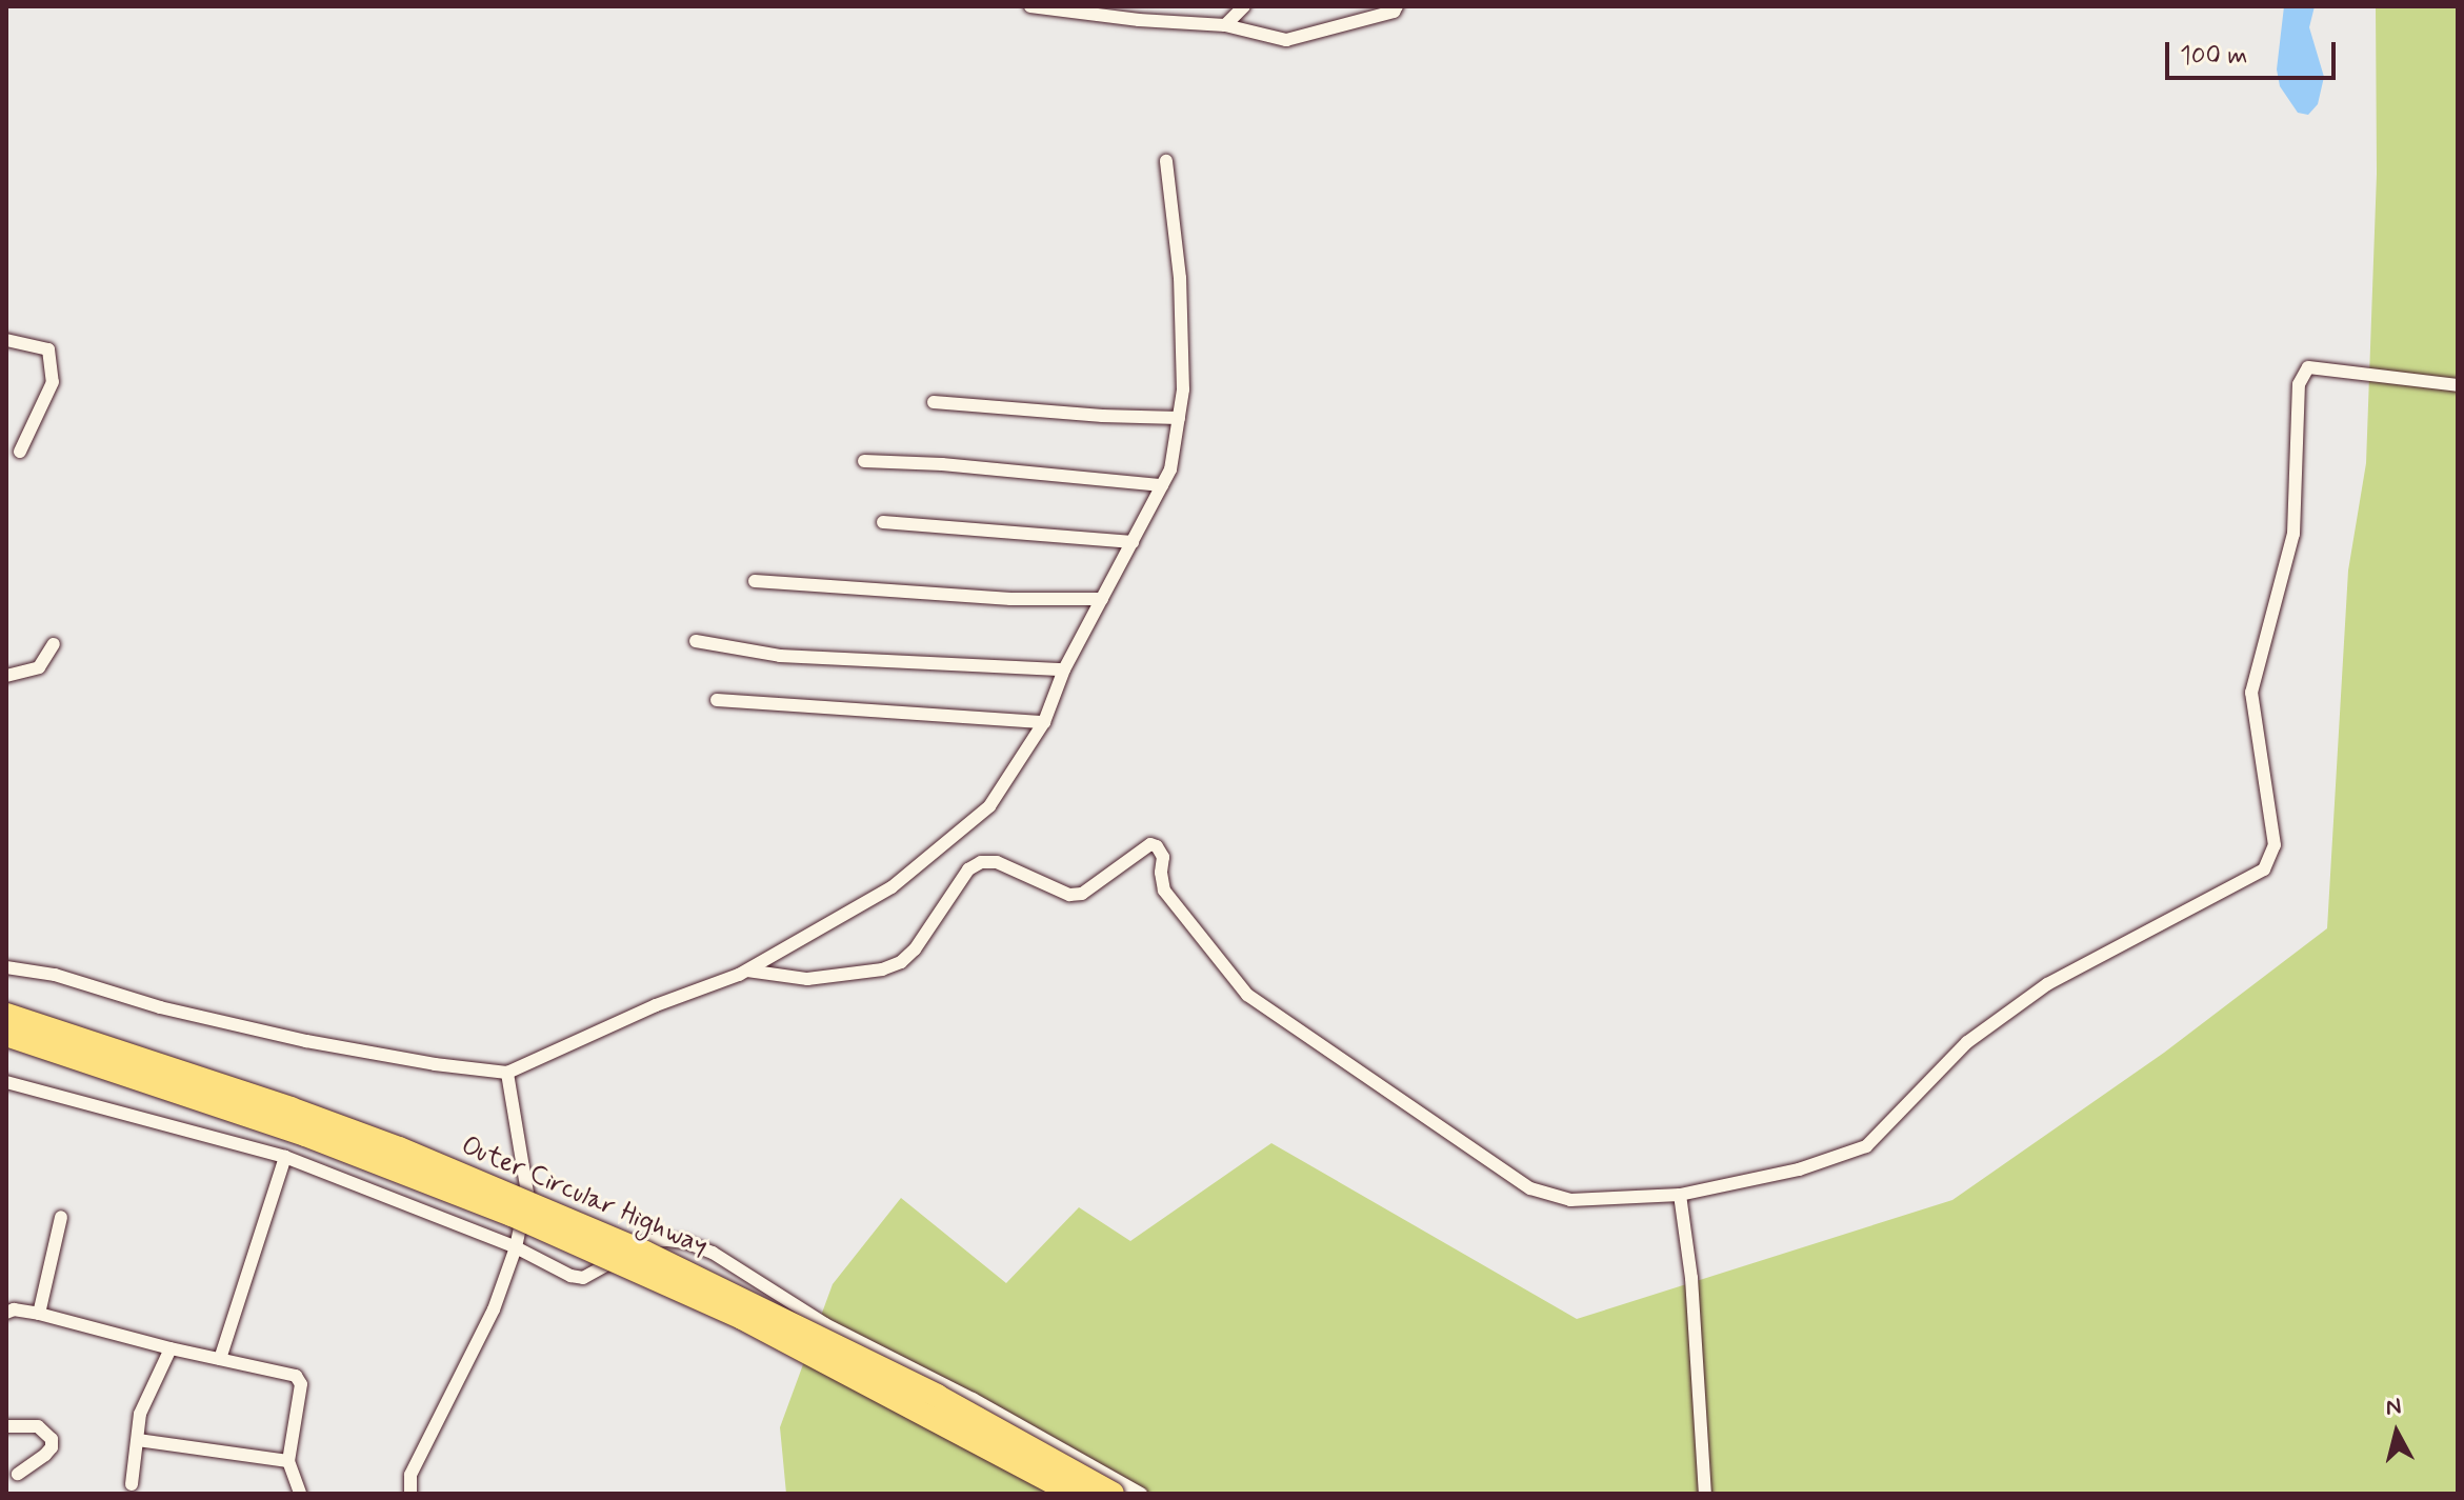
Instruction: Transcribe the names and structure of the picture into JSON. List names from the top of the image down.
{
  "streets": {
    "highway": ["Outer Circular Highway"]
  },
  "scale_bar": "100 m",
  "north": "top"
}
